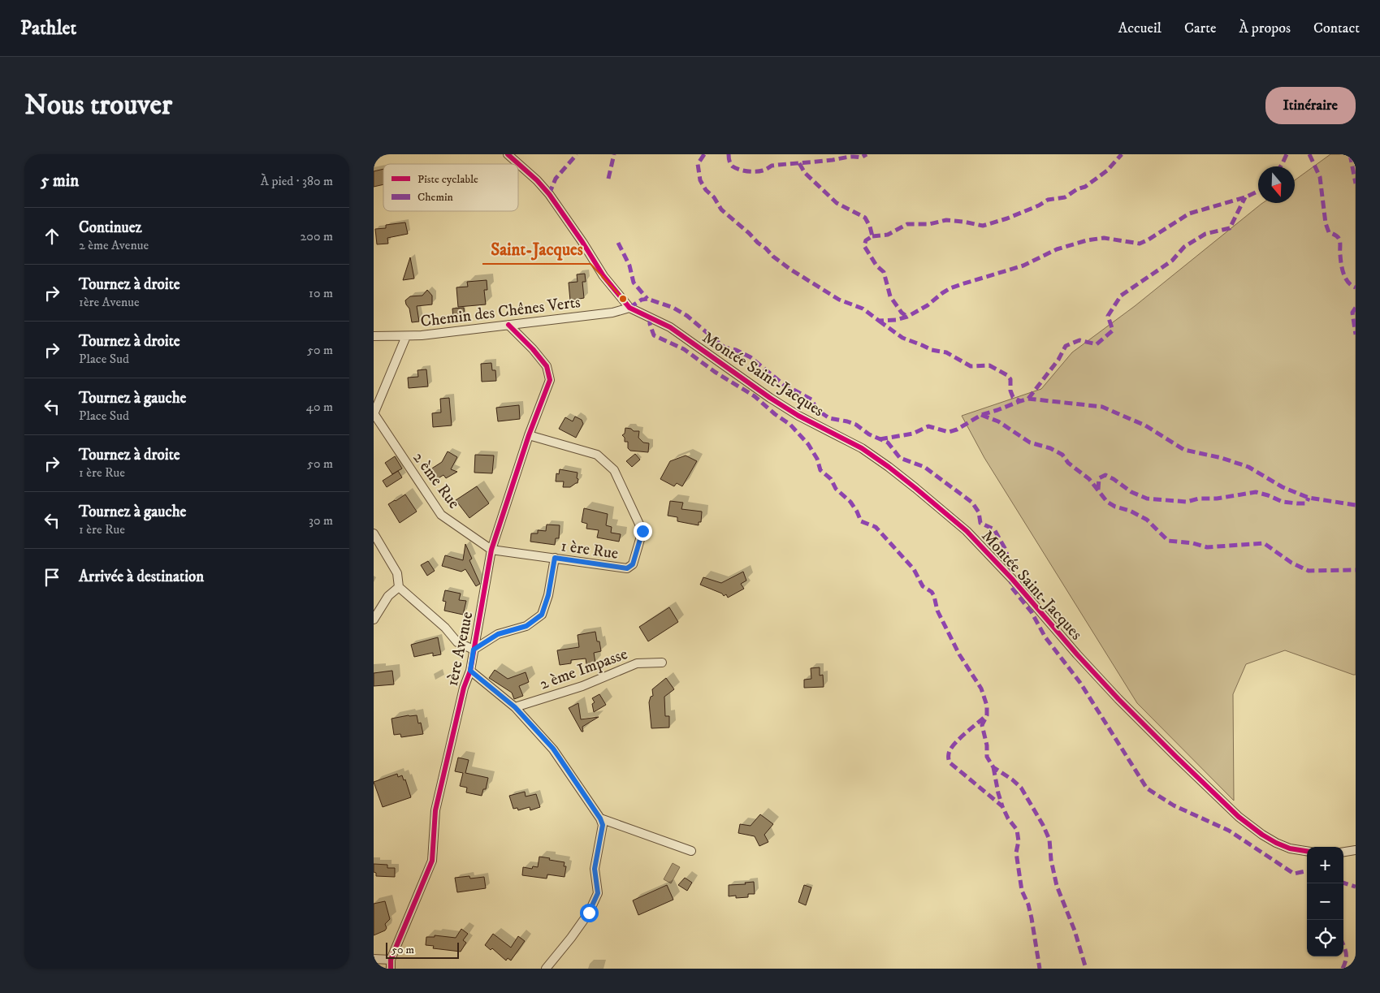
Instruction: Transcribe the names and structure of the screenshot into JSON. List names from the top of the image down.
{
  "streets": {
    "street": [
      "Chemin des Chênes Verts",
      "Montée Saint-Jacques",
      "2 ème Rue",
      "1 ère Rue",
      "1ère Avenue",
      "2 ème Impasse"
    ]
  },
  "crossings": [
    ["Chemin des Chênes Verts", "Montée Saint-Jacques"],
    ["Chemin des Chênes Verts", "1ère Avenue"],
    ["2 ème Rue", "1 ère Rue"],
    ["2 ème Rue", "1ère Avenue"],
    ["1 ère Rue", "1ère Avenue"]
  ],
  "places": ["Saint-Jacques"],
  "legend": ["Piste cyclable", "Chemin"],
  "scale_bar": "50 m",
  "north": "bottom",
  "page": {
    "header": "Pathlet",
    "nav": [
      "Accueil",
      "Carte",
      "À propos",
      "Contact"
    ],
    "buttons": "Itinéraire",
    "title": "Nous trouver",
    "heading": ["5 min", "À pied · 380 m"],
    "list": [
      ["Continuez", "2 ème Avenue", "200 m"],
      ["Tournez à droite", "1ère Avenue", "10 m"],
      ["Tournez à droite", "Place Sud", "50 m"],
      ["Tournez à gauche", "Place Sud", "40 m"],
      ["Tournez à droite", "1 ère Rue", "50 m"],
      ["Tournez à gauche", "1 ère Rue", "30 m"],
      "Arrivée à destination"
    ],
    "map_buttons": ["+", "−"],
    "scale": "50 m"
  }
}
